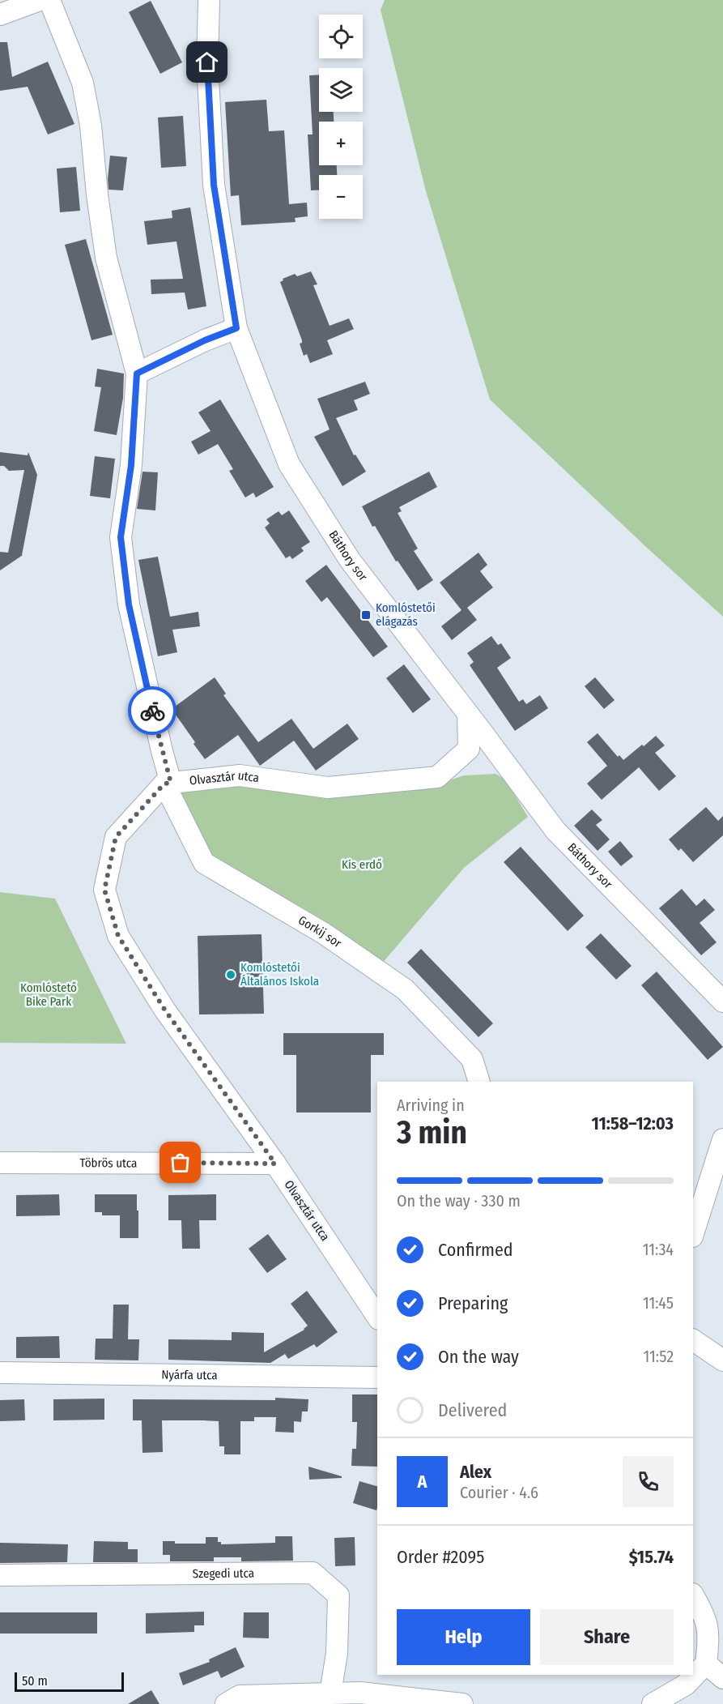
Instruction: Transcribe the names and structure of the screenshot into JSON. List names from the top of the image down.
{
  "streets": {
    "street": [
      "Báthory sor",
      "Olvasztár utca",
      "Gorkij sor",
      "Töbrös utca",
      "Nyárfa utca",
      "Szegedi utca"
    ]
  },
  "crossings": [
    ["Báthory sor", "Olvasztár utca"],
    ["Olvasztár utca", "Gorkij sor"],
    ["Olvasztár utca", "Töbrös utca"]
  ],
  "parks": ["Kis erdő", "Komlóstető Bike Park"],
  "places": {
    "transit": ["Komlóstetői elágazás"],
    "other": ["Komlóstetői Általános Iskola"]
  },
  "scale_bar": "50 m",
  "page": {
    "map_buttons": ["+", "−"],
    "heading": ["3 min", "Arriving in", "11:58–12:03"],
    "panel": [
      "Alex",
      "Courier · 4.6",
      "Order #2095",
      "$15.74"
    ],
    "bar": "On the way · 330 m",
    "list": [
      ["Confirmed", "11:34"],
      ["Preparing", "11:45"],
      ["On the way", "11:52"],
      "Delivered"
    ],
    "round": "A",
    "buttons": ["Help", "Share"],
    "scale": "50 m"
  }
}
